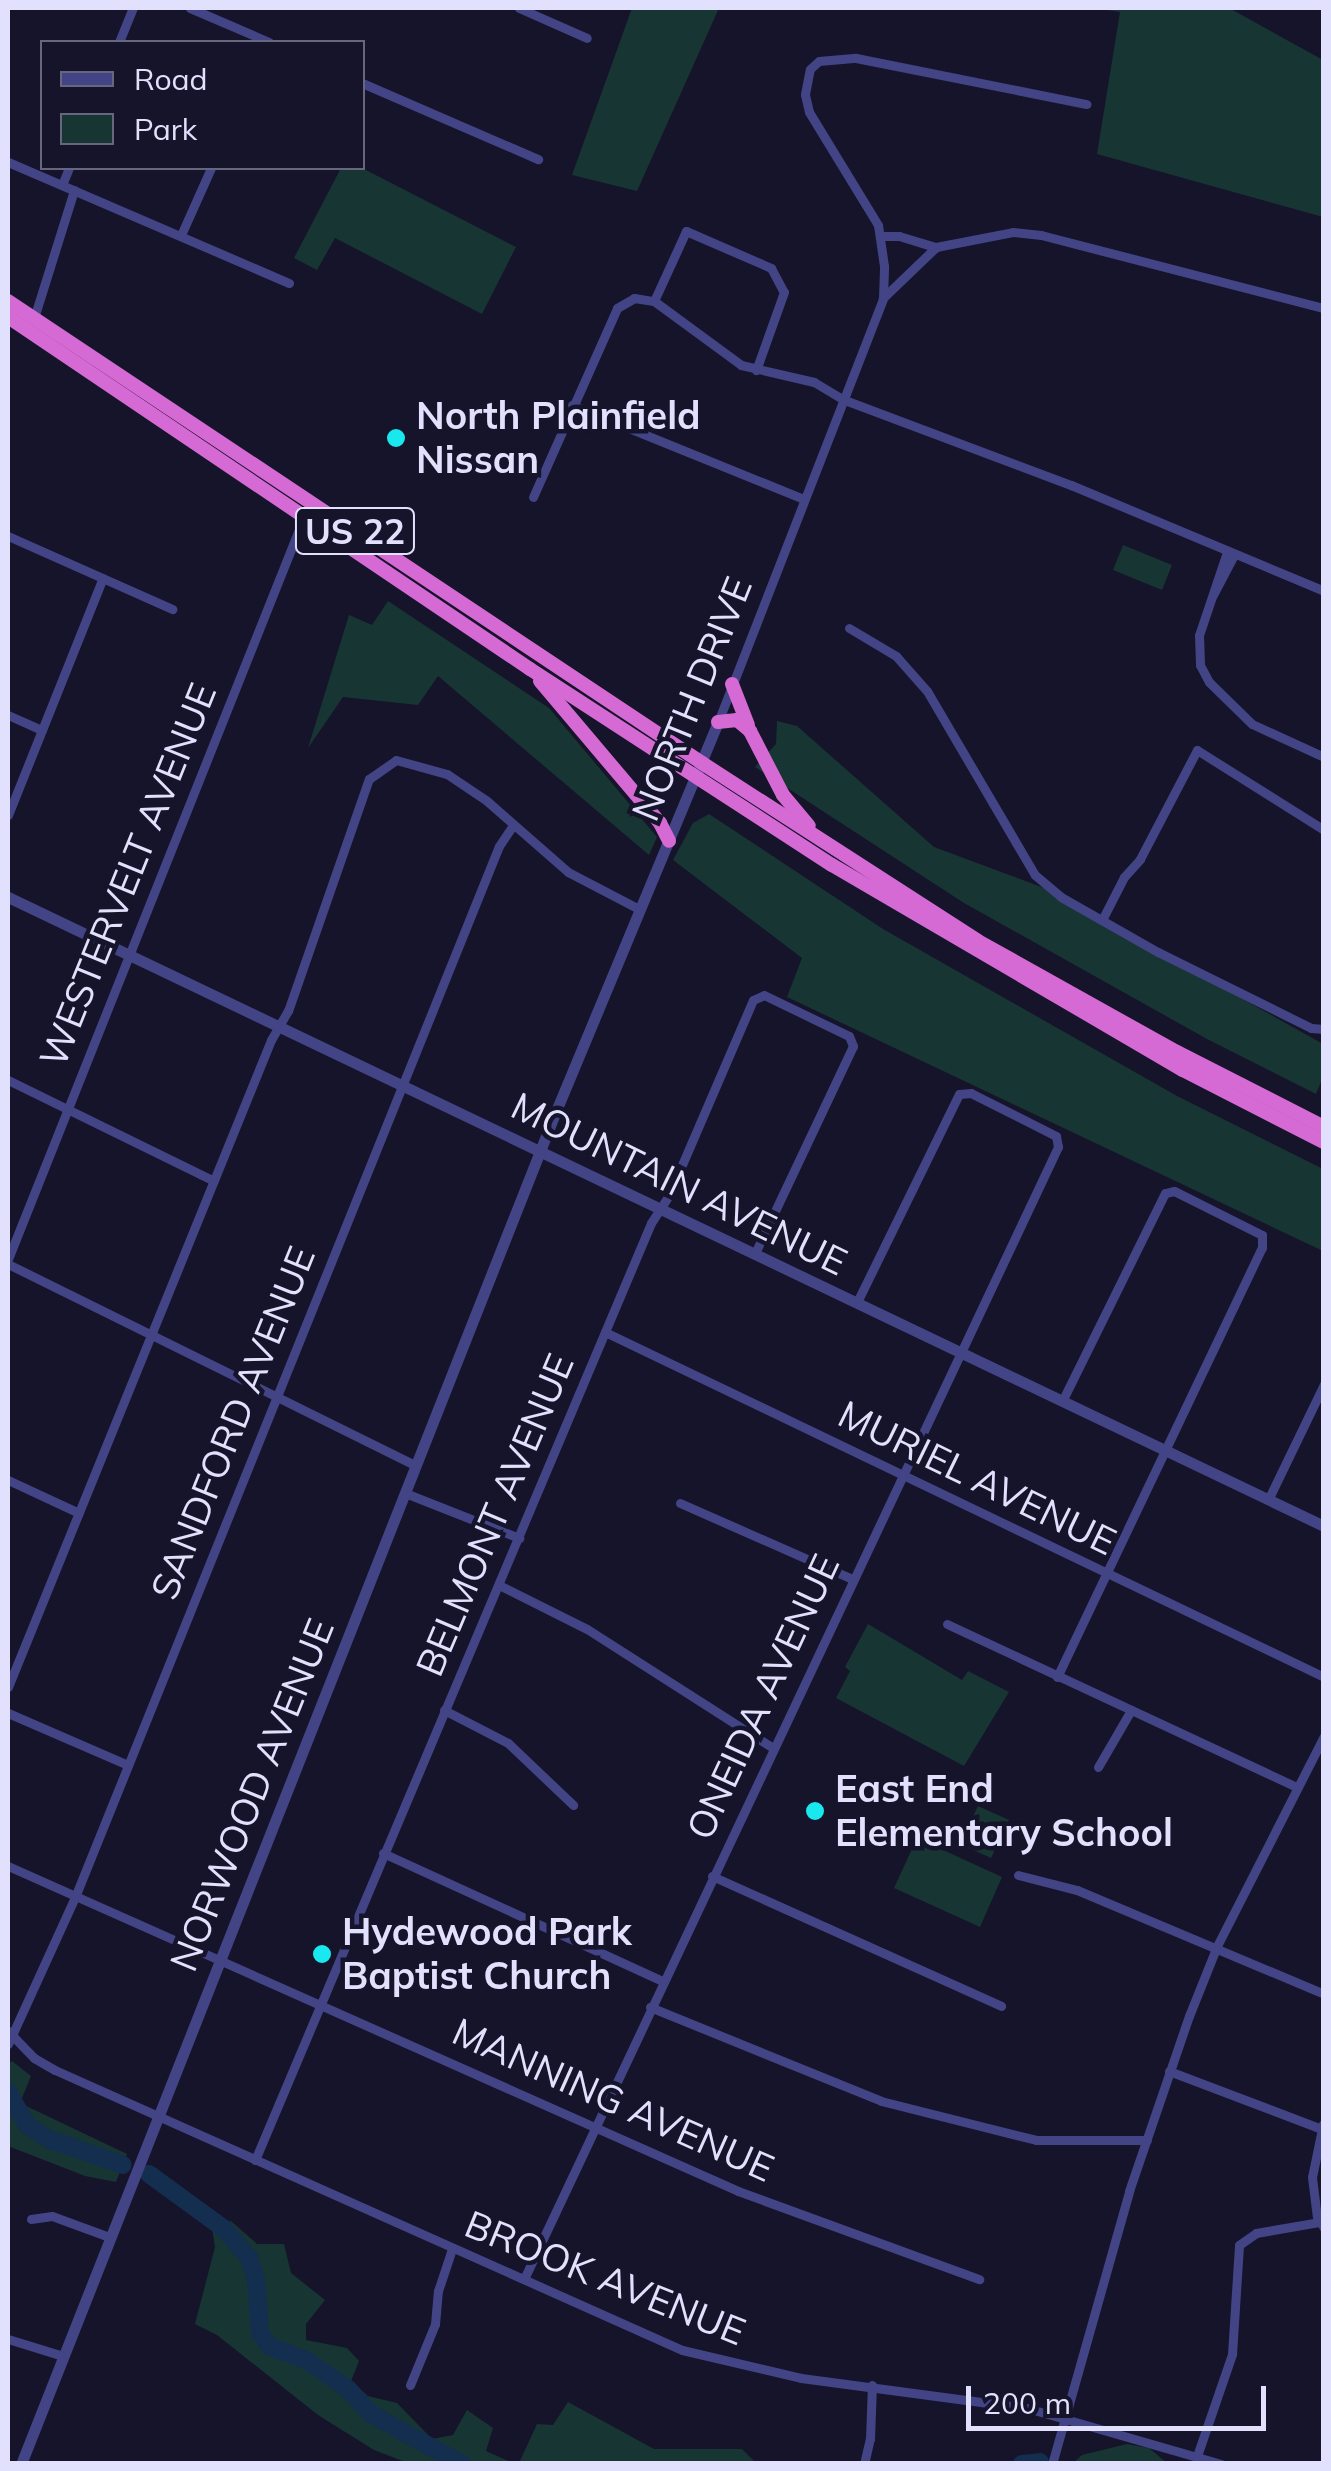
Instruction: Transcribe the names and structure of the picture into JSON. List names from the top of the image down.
{
  "streets": {
    "highway": ["US 22"],
    "street": [
      "NORTH DRIVE",
      "WESTERVELT AVENUE",
      "MOUNTAIN AVENUE",
      "SANDFORD AVENUE",
      "MURIEL AVENUE",
      "BELMONT AVENUE",
      "ONEIDA AVENUE",
      "NORWOOD AVENUE",
      "MANNING AVENUE",
      "BROOK AVENUE"
    ]
  },
  "crossings": [
    ["US 22", "NORTH DRIVE"],
    ["US 22", "WESTERVELT AVENUE"],
    ["NORTH DRIVE", "MOUNTAIN AVENUE"],
    ["NORTH DRIVE", "NORWOOD AVENUE"],
    ["WESTERVELT AVENUE", "MOUNTAIN AVENUE"],
    ["MOUNTAIN AVENUE", "SANDFORD AVENUE"],
    ["MOUNTAIN AVENUE", "BELMONT AVENUE"],
    ["MOUNTAIN AVENUE", "ONEIDA AVENUE"],
    ["MOUNTAIN AVENUE", "NORWOOD AVENUE"],
    ["SANDFORD AVENUE", "MANNING AVENUE"],
    ["SANDFORD AVENUE", "BROOK AVENUE"],
    ["MURIEL AVENUE", "BELMONT AVENUE"],
    ["MURIEL AVENUE", "ONEIDA AVENUE"],
    ["BELMONT AVENUE", "MANNING AVENUE"],
    ["BELMONT AVENUE", "BROOK AVENUE"],
    ["ONEIDA AVENUE", "MANNING AVENUE"],
    ["ONEIDA AVENUE", "BROOK AVENUE"],
    ["NORWOOD AVENUE", "MANNING AVENUE"],
    ["NORWOOD AVENUE", "BROOK AVENUE"]
  ],
  "places": ["North Plainfield Nissan", "East End Elementary School", "Hydewood Park Baptist Church"],
  "legend": ["Road", "Park"],
  "scale_bar": "200 m"
}
